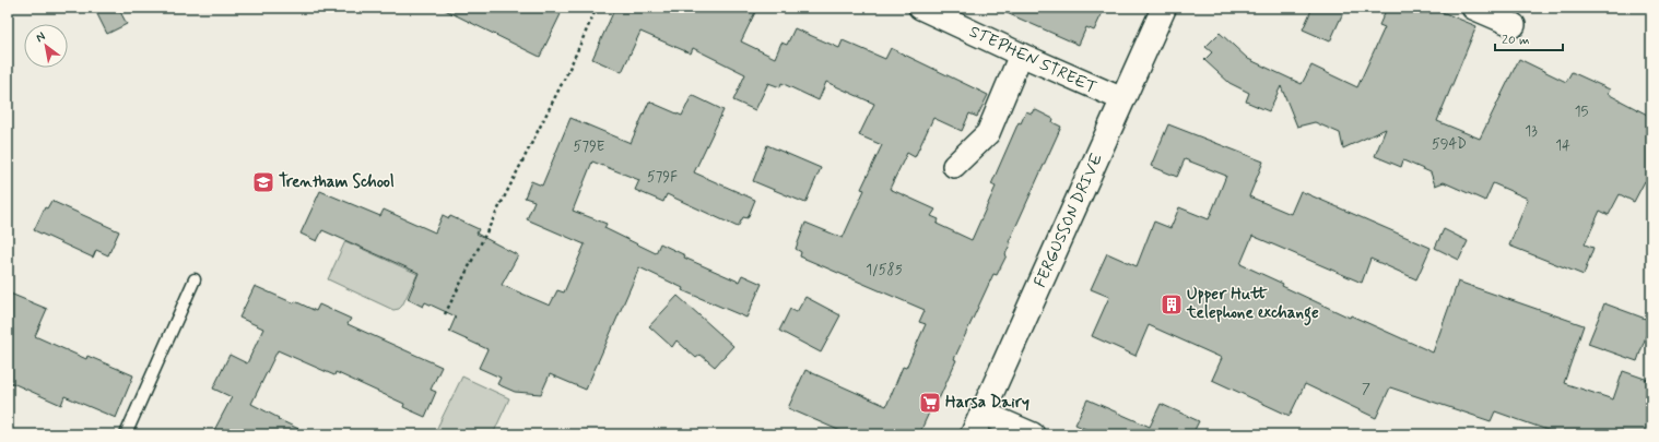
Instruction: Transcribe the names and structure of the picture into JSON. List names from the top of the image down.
{
  "streets": {
    "main road": ["FERGUSSON DRIVE"],
    "street": ["STEPHEN STREET"]
  },
  "crossings": [
    ["STEPHEN STREET", "FERGUSSON DRIVE"]
  ],
  "places": {
    "school or university": ["Trentham School"],
    "building": ["Upper Hutt telephone exchange"],
    "supermarket": ["Harsa Dairy"]
  },
  "house_numbers": [
    "15",
    "13",
    "594D",
    "14",
    "579E",
    "579F",
    "1/585",
    "7"
  ],
  "scale_bar": "20 m",
  "north": "top left"
}
